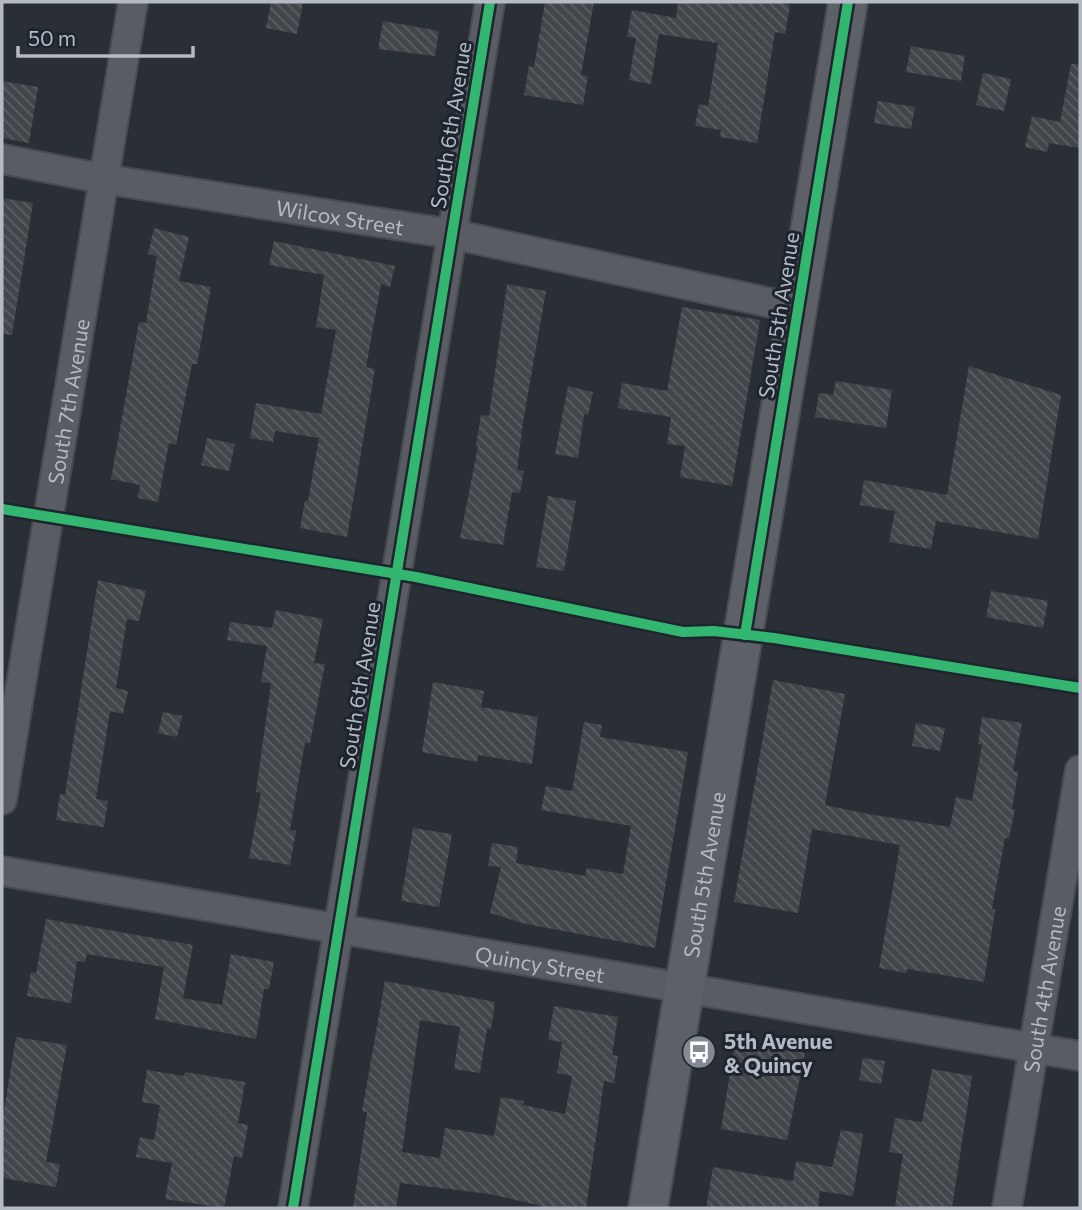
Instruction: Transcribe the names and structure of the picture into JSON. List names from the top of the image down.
{
  "streets": {
    "street": [
      "South 6th Avenue",
      "Wilcox Street",
      "South 5th Avenue",
      "South 7th Avenue",
      "Quincy Street",
      "South 4th Avenue"
    ]
  },
  "crossings": [
    ["South 6th Avenue", "Wilcox Street"],
    ["South 6th Avenue", "Quincy Street"],
    ["Wilcox Street", "South 5th Avenue"],
    ["Wilcox Street", "South 7th Avenue"],
    ["South 5th Avenue", "Quincy Street"],
    ["Quincy Street", "South 4th Avenue"]
  ],
  "places": {
    "bus stop": ["5th Avenue & Quincy"]
  },
  "scale_bar": "50 m"
}
